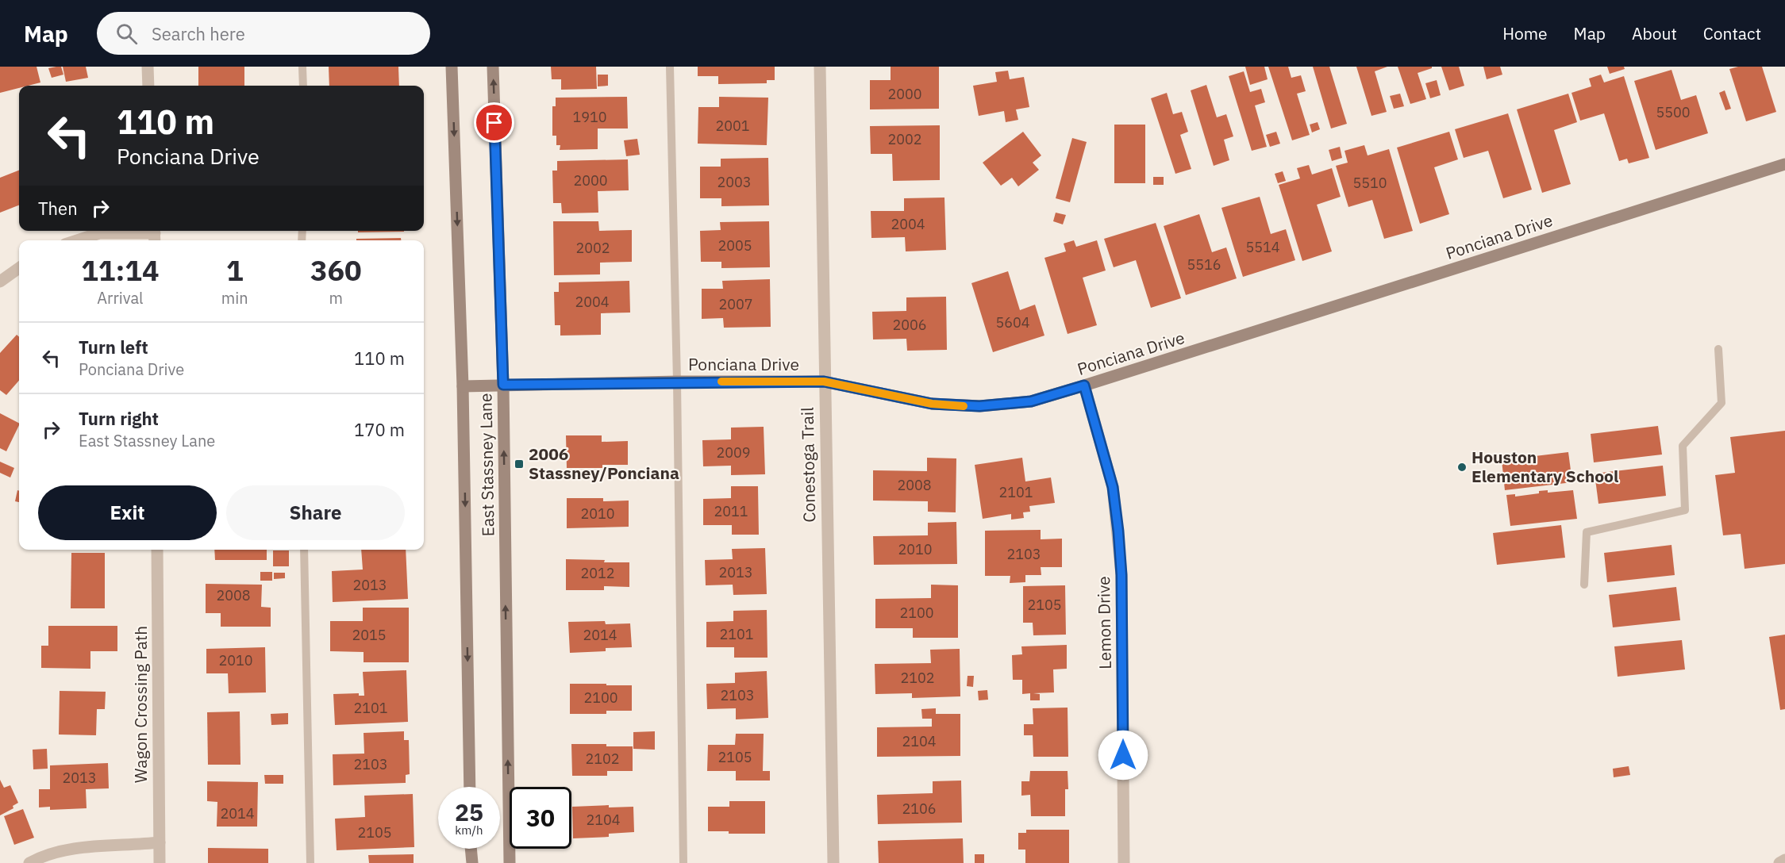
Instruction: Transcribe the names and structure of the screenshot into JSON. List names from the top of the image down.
{
  "streets": {
    "main road": ["Ponciana Drive", "East Stassney Lane"],
    "street": ["Conestoga Trail", "Lemon Drive", "Wagon Crossing Path"]
  },
  "crossings": [
    ["Ponciana Drive", "East Stassney Lane"],
    ["Ponciana Drive", "Conestoga Trail"],
    ["Ponciana Drive", "Lemon Drive"]
  ],
  "places": {
    "transit": ["2006 Stassney/Ponciana"],
    "other": ["Houston Elementary School"]
  },
  "house_numbers": [
    "2000",
    "5500",
    "1910",
    "2001",
    "2002",
    "2000",
    "2003",
    "5510",
    "2004",
    "2005",
    "5514",
    "2002",
    "5516",
    "2004",
    "2007",
    "5604",
    "2006",
    "2009",
    "2008",
    "2101",
    "2011",
    "2010",
    "2010",
    "2103",
    "2013",
    "2012",
    "2013",
    "2008",
    "2105",
    "2100",
    "2101",
    "2015",
    "2014",
    "2010",
    "2102",
    "2103",
    "2100",
    "2101",
    "2104",
    "2105",
    "2102",
    "2103",
    "2013",
    "2106",
    "2014",
    "2104",
    "2105"
  ],
  "page": {
    "header": "Map",
    "search": "Search here",
    "nav": [
      "Home",
      "Map",
      "About",
      "Contact"
    ],
    "turn": ["110 m", "Ponciana Drive"],
    "then": "Then",
    "eta": [
      "11:14",
      "Arrival",
      "1",
      "min",
      "360",
      "m"
    ],
    "list": [
      {
        "name": "Turn left",
        "note": "Ponciana Drive",
        "value": "110 m"
      },
      {
        "name": "Turn right",
        "note": "East Stassney Lane",
        "value": "170 m"
      }
    ],
    "buttons": ["Exit", "Share"],
    "speed": "25 km/h",
    "limit": "30"
  }
}
